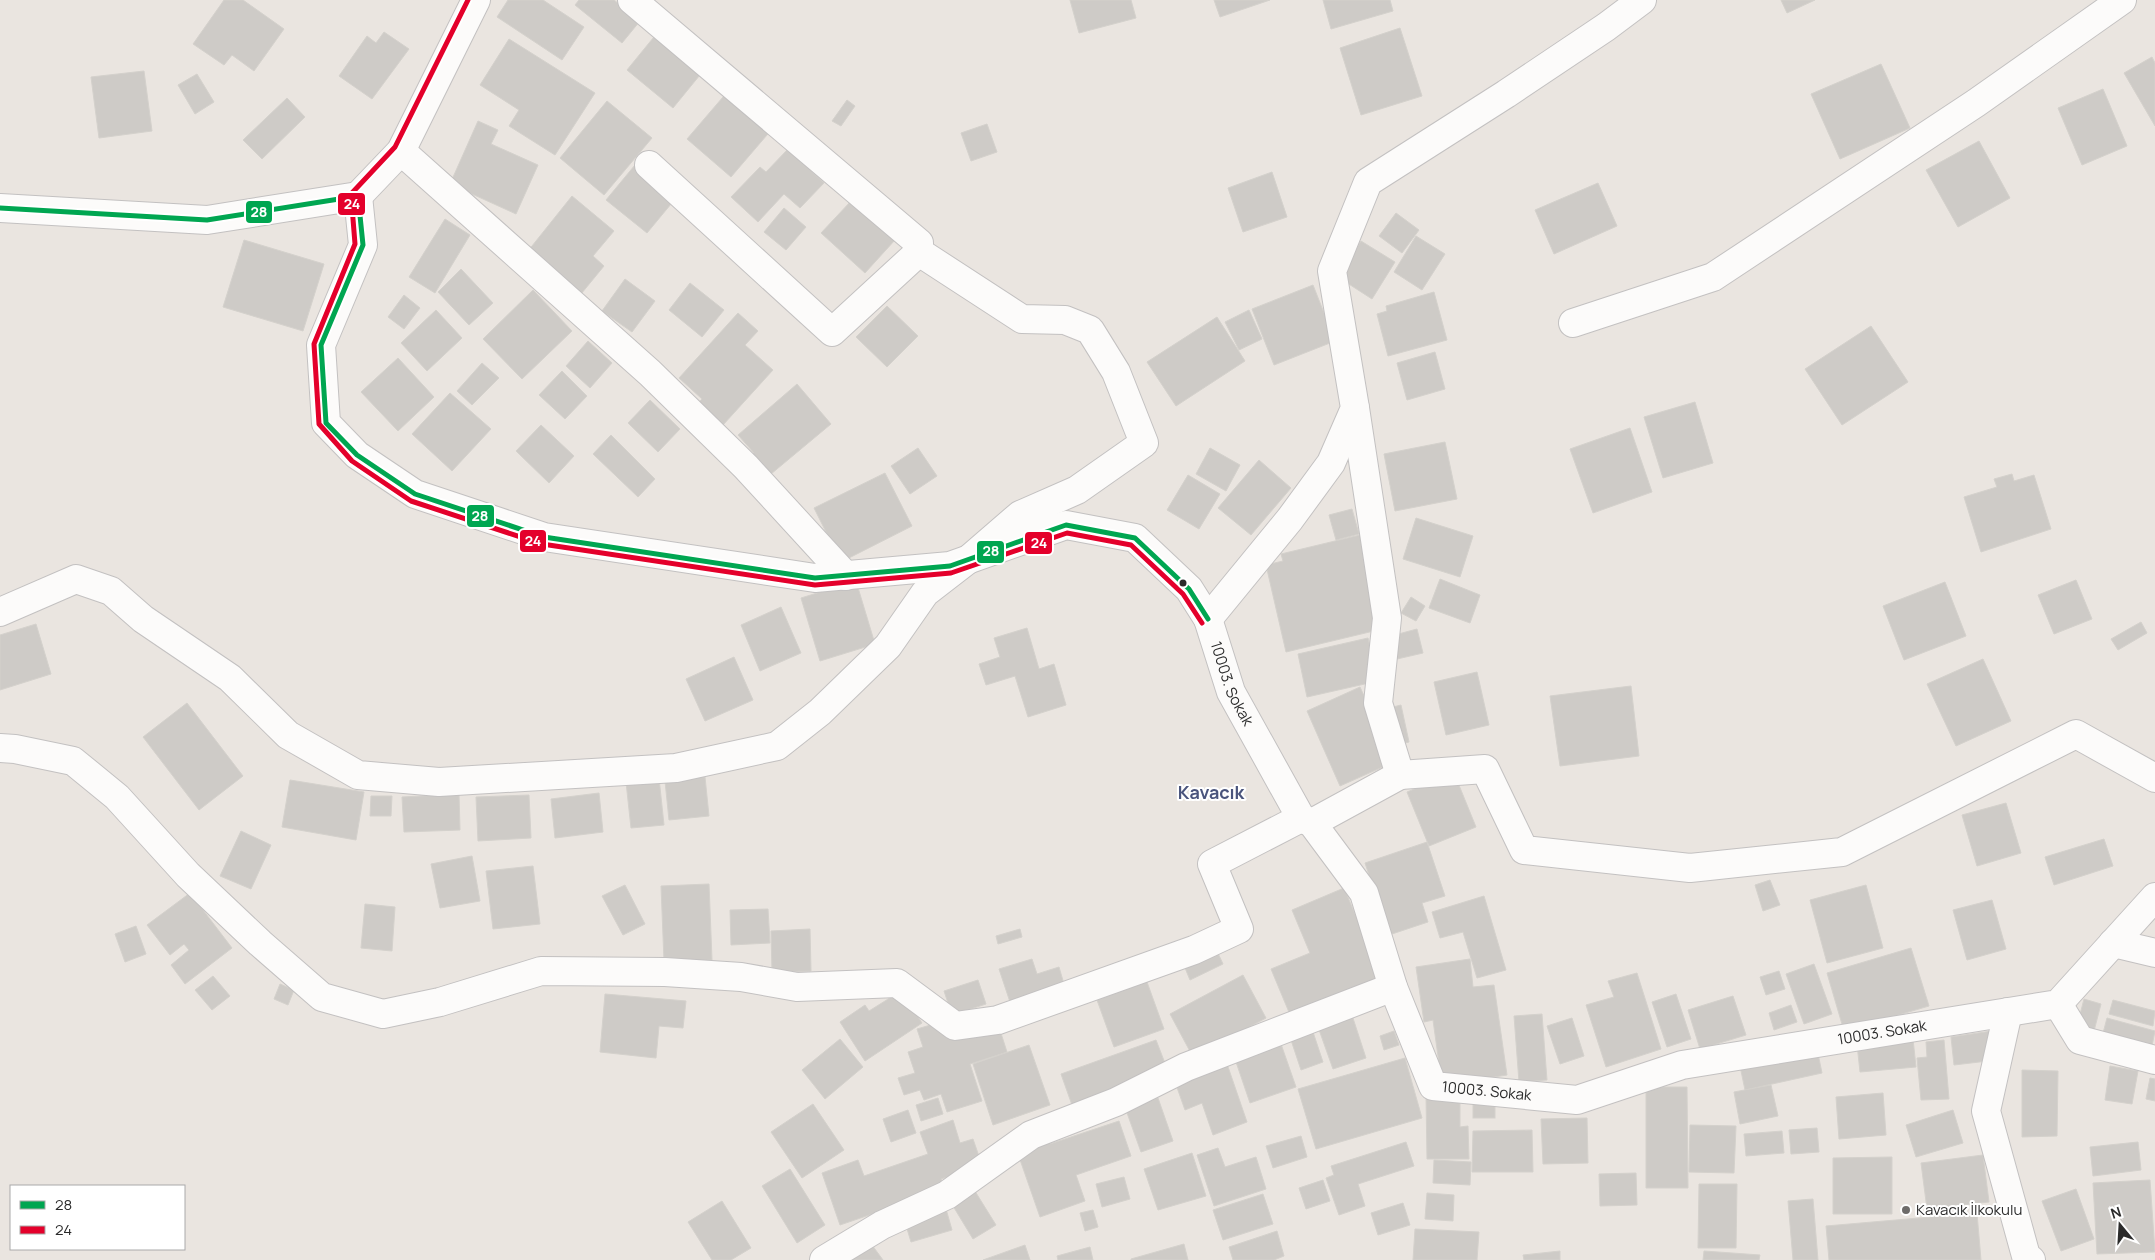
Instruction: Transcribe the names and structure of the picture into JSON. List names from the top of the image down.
{
  "streets": {
    "street": ["10003. Sokak"]
  },
  "districts": ["Kavacık"],
  "places": ["Kavacık İlkokulu"],
  "lines": ["transit line 24", "transit line 28"],
  "legend": ["28", "24"],
  "north": "top"
}
